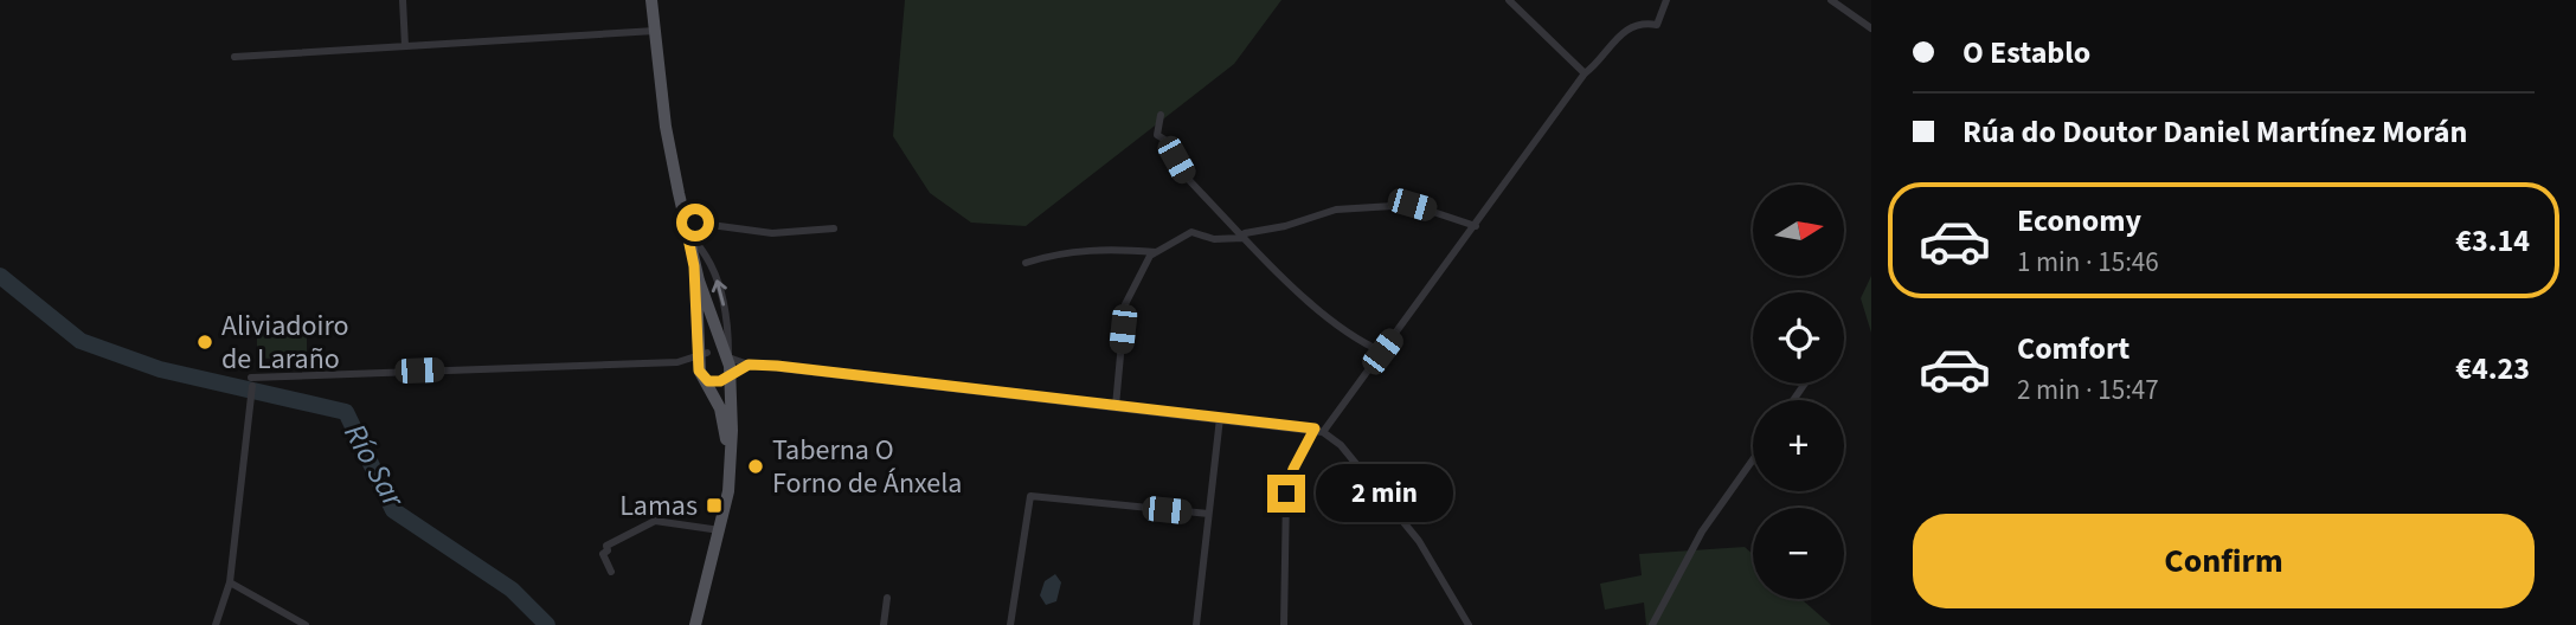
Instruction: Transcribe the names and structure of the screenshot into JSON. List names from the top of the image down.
{
  "water": ["Río Sar"],
  "places": {
    "other": ["Aliviadoiro de Laraño", "Taberna O Forno de Ánxela"],
    "transit": ["Lamas"]
  },
  "north": "right",
  "page": {
    "banner": ["O Establo", "Rúa do Doutor Daniel Martínez Morán"],
    "list": [
      {
        "name": "Economy",
        "note": "1 min · 15:46",
        "value": "€3.14"
      },
      {
        "name": "Comfort",
        "note": "2 min · 15:47",
        "value": "€4.23"
      }
    ],
    "map_buttons": ["+", "−"],
    "bubble": "2 min",
    "buttons": "Confirm"
  }
}
